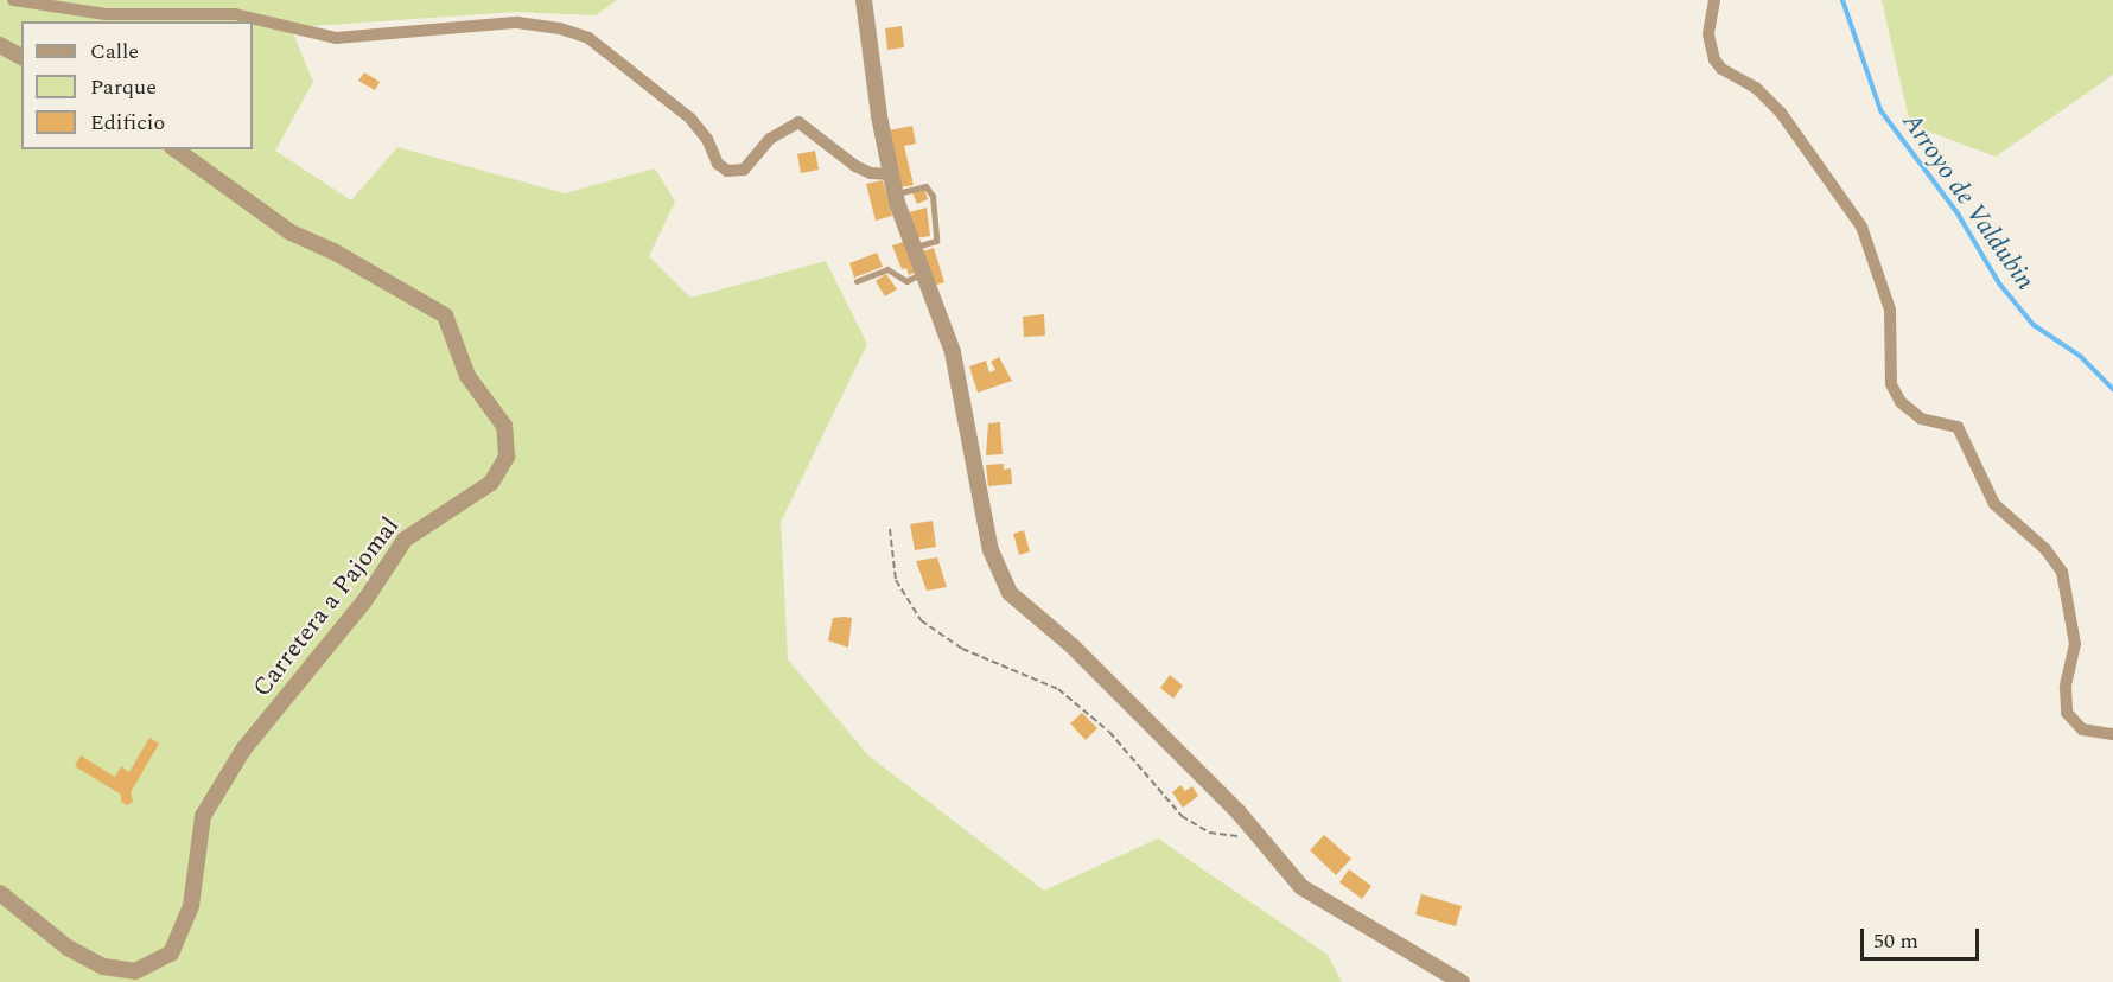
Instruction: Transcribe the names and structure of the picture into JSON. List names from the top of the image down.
{
  "streets": {
    "street": ["Carretera a Pajomal"]
  },
  "water": ["Arroyo de Valdubin"],
  "legend": ["Calle", "Parque", "Edificio"],
  "scale_bar": "50 m"
}
